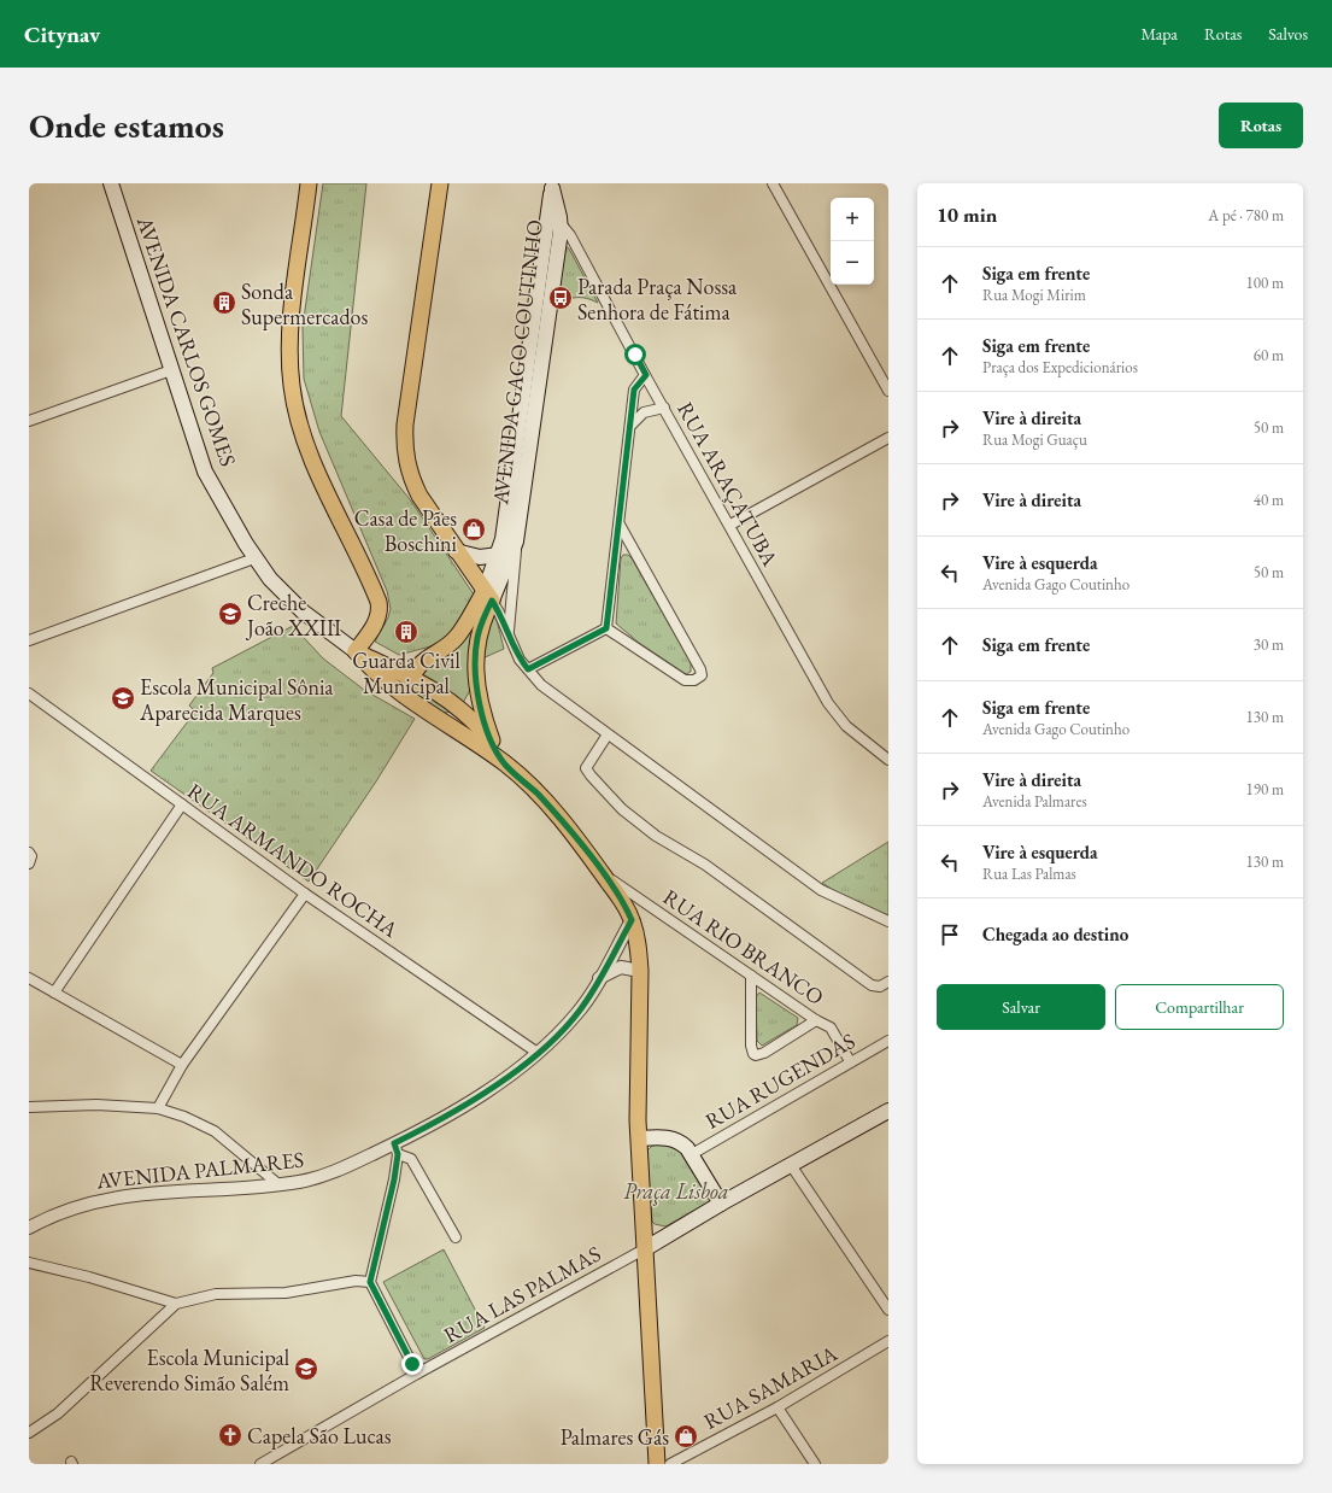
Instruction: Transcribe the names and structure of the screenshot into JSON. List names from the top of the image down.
{
  "streets": {
    "main road": ["AVENIDA CARLOS GOMES", "AVENIDA GAGO COUTINHO"],
    "street": [
      "RUA ARAÇATUBA",
      "RUA ARMANDO ROCHA",
      "RUA RIO BRANCO",
      "RUA RUGENDAS",
      "AVENIDA PALMARES",
      "RUA LAS PALMAS",
      "RUA SAMARIA"
    ]
  },
  "crossings": [
    ["AVENIDA GAGO COUTINHO", "RUA ARAÇATUBA"],
    ["RUA ARMANDO ROCHA", "AVENIDA PALMARES"],
    ["RUA RIO BRANCO", "RUA RUGENDAS"]
  ],
  "parks": ["Praça Lisboa"],
  "places": {
    "bus stop": ["Parada Praça Nossa Senhora de Fátima"],
    "building": ["Sonda Supermercados", "Guarda Civil Municipal"],
    "shop": ["Casa de Pães Boschini", "Palmares Gás"],
    "school or university": ["Creche João XXIII", "Escola Municipal Sônia Aparecida Marques", "Escola Municipal Reverendo Simão Salém"],
    "church": ["Capela São Lucas"]
  },
  "page": {
    "header": "Citynav",
    "nav": ["Mapa", "Rotas", "Salvos"],
    "buttons": [
      "Rotas",
      ["Salvar", "Compartilhar"]
    ],
    "title": "Onde estamos",
    "heading": ["10 min", "A pé · 780 m"],
    "map_buttons": ["+", "−"],
    "list": [
      ["Siga em frente", "Rua Mogi Mirim", "100 m"],
      ["Siga em frente", "Praça dos Expedicionários", "60 m"],
      ["Vire à direita", "Rua Mogi Guaçu", "50 m"],
      ["Vire à direita", "40 m"],
      ["Vire à esquerda", "Avenida Gago Coutinho", "50 m"],
      ["Siga em frente", "30 m"],
      ["Siga em frente", "Avenida Gago Coutinho", "130 m"],
      ["Vire à direita", "Avenida Palmares", "190 m"],
      ["Vire à esquerda", "Rua Las Palmas", "130 m"],
      "Chegada ao destino"
    ]
  }
}
